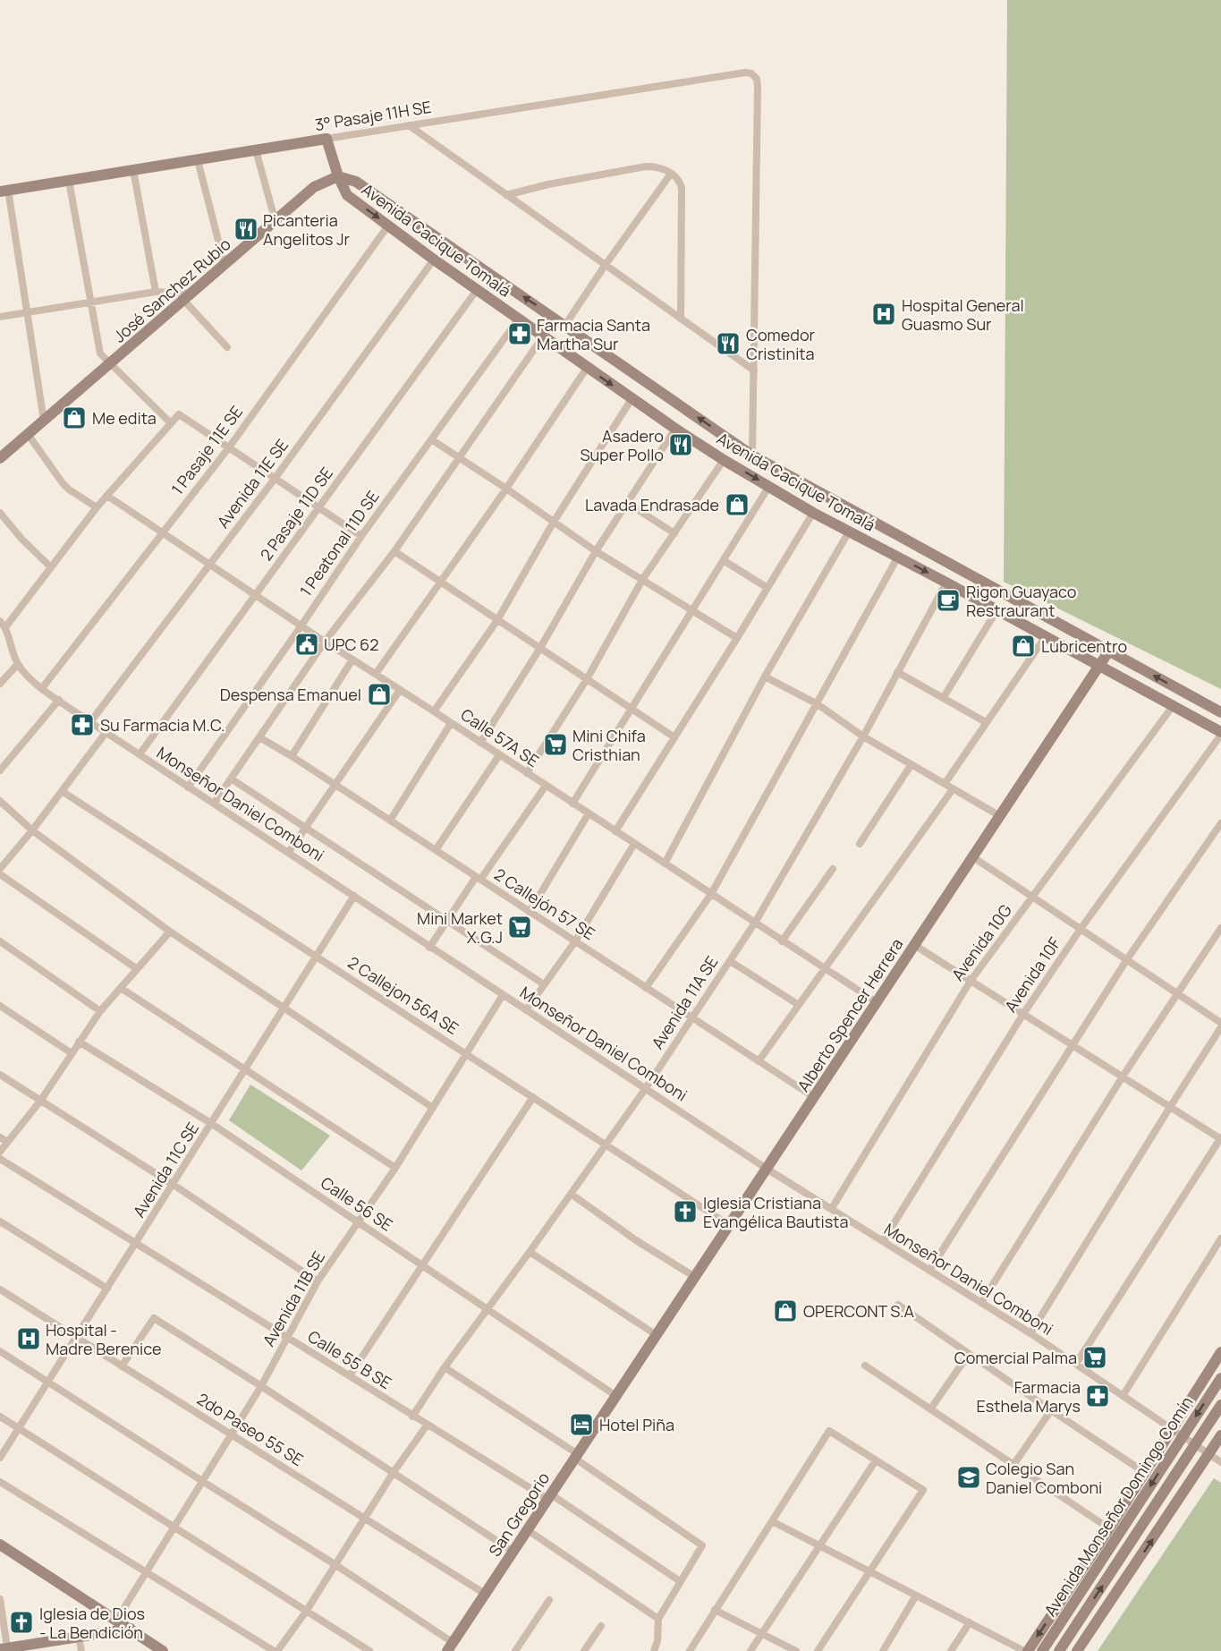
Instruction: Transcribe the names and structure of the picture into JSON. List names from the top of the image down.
{
  "streets": {
    "main road": [
      "3° Pasaje 11H SE",
      "Avenida Cacique Tomalá",
      "José Sanchez Rubio",
      "Alberto Spencer Herrera",
      "Avenida Monseñor Domingo Comín",
      "San Gregorio"
    ],
    "street": [
      "1 Pasaje 11E SE",
      "Avenida 11E SE",
      "2 Pasaje 11D SE",
      "1 Peatonal 11D SE",
      "Calle 57A SE",
      "Monseñor Daniel Comboni",
      "2 Callejón 57 SE",
      "Avenida 10G",
      "Avenida 10F",
      "2 Callejon 56A SE",
      "Avenida 11A SE",
      "Avenida 11C SE",
      "Calle 56 SE",
      "Avenida 11B SE",
      "Calle 55 B SE",
      "2do Paseo 55 SE"
    ]
  },
  "crossings": [
    ["Avenida Cacique Tomalá", "José Sanchez Rubio"],
    ["Avenida Cacique Tomalá", "1 Pasaje 11E SE"],
    ["Avenida Cacique Tomalá", "Avenida 11E SE"],
    ["Avenida Cacique Tomalá", "2 Pasaje 11D SE"],
    ["Avenida Cacique Tomalá", "1 Peatonal 11D SE"],
    ["Avenida Cacique Tomalá", "Avenida 10G"],
    ["Avenida Cacique Tomalá", "Avenida 10F"],
    ["Avenida Cacique Tomalá", "Avenida 11A SE"],
    ["Avenida Cacique Tomalá", "Alberto Spencer Herrera"],
    ["1 Pasaje 11E SE", "Calle 57A SE"],
    ["1 Pasaje 11E SE", "Monseñor Daniel Comboni"],
    ["Avenida 11E SE", "Calle 57A SE"],
    ["Avenida 11E SE", "Monseñor Daniel Comboni"],
    ["2 Pasaje 11D SE", "Calle 57A SE"],
    ["2 Pasaje 11D SE", "Monseñor Daniel Comboni"],
    ["1 Peatonal 11D SE", "Calle 57A SE"],
    ["1 Peatonal 11D SE", "Monseñor Daniel Comboni"],
    ["Calle 57A SE", "Avenida 11A SE"],
    ["Calle 57A SE", "Alberto Spencer Herrera"],
    ["Monseñor Daniel Comboni", "Avenida 10G"],
    ["Monseñor Daniel Comboni", "Avenida 10F"],
    ["Monseñor Daniel Comboni", "Avenida 11A SE"],
    ["Monseñor Daniel Comboni", "Alberto Spencer Herrera"],
    ["Monseñor Daniel Comboni", "Avenida 11C SE"],
    ["Monseñor Daniel Comboni", "Avenida 11B SE"],
    ["Monseñor Daniel Comboni", "Avenida Monseñor Domingo Comín"],
    ["2 Callejón 57 SE", "Avenida 11A SE"],
    ["2 Callejón 57 SE", "Alberto Spencer Herrera"],
    ["2 Callejon 56A SE", "Avenida 11A SE"],
    ["2 Callejon 56A SE", "Alberto Spencer Herrera"],
    ["2 Callejon 56A SE", "Avenida 11C SE"],
    ["2 Callejon 56A SE", "Avenida 11B SE"],
    ["Avenida 11A SE", "Calle 56 SE"],
    ["Avenida 11A SE", "Calle 55 B SE"],
    ["Alberto Spencer Herrera", "Calle 56 SE"],
    ["Alberto Spencer Herrera", "San Gregorio"],
    ["Avenida 11C SE", "Calle 56 SE"],
    ["Avenida 11C SE", "Calle 55 B SE"],
    ["Avenida 11C SE", "2do Paseo 55 SE"],
    ["Calle 56 SE", "Avenida 11B SE"],
    ["Calle 56 SE", "San Gregorio"],
    ["Avenida 11B SE", "Calle 55 B SE"],
    ["Avenida 11B SE", "2do Paseo 55 SE"],
    ["Calle 55 B SE", "San Gregorio"],
    ["2do Paseo 55 SE", "San Gregorio"]
  ],
  "places": {
    "restaurant": ["Picanteria Angelitos Jr", "Comedor Cristinita", "Asadero Super Pollo"],
    "hospital": ["Hospital General Guasmo Sur", "Hospital - Madre Berenice"],
    "pharmacy": ["Farmacia Santa Martha Sur", "Su Farmacia M.C.", "Farmacia Esthela Marys"],
    "shop": [
      "Me edita",
      "Lavada Endrasade",
      "Lubricentro",
      "Despensa Emanuel",
      "OPERCONT S.A"
    ],
    "cafe": ["Rigon Guayaco Restraurant"],
    "public building": ["UPC 62"],
    "supermarket": ["Mini Chifa Cristhian", "Mini Market X.G.J", "Comercial Palma"],
    "church": ["Iglesia Cristiana Evangélica Bautista", "Iglesia de Dios - La Bendición"],
    "hotel": ["Hotel Piña"],
    "school or university": ["Colegio San Daniel Comboni"]
  }
}
